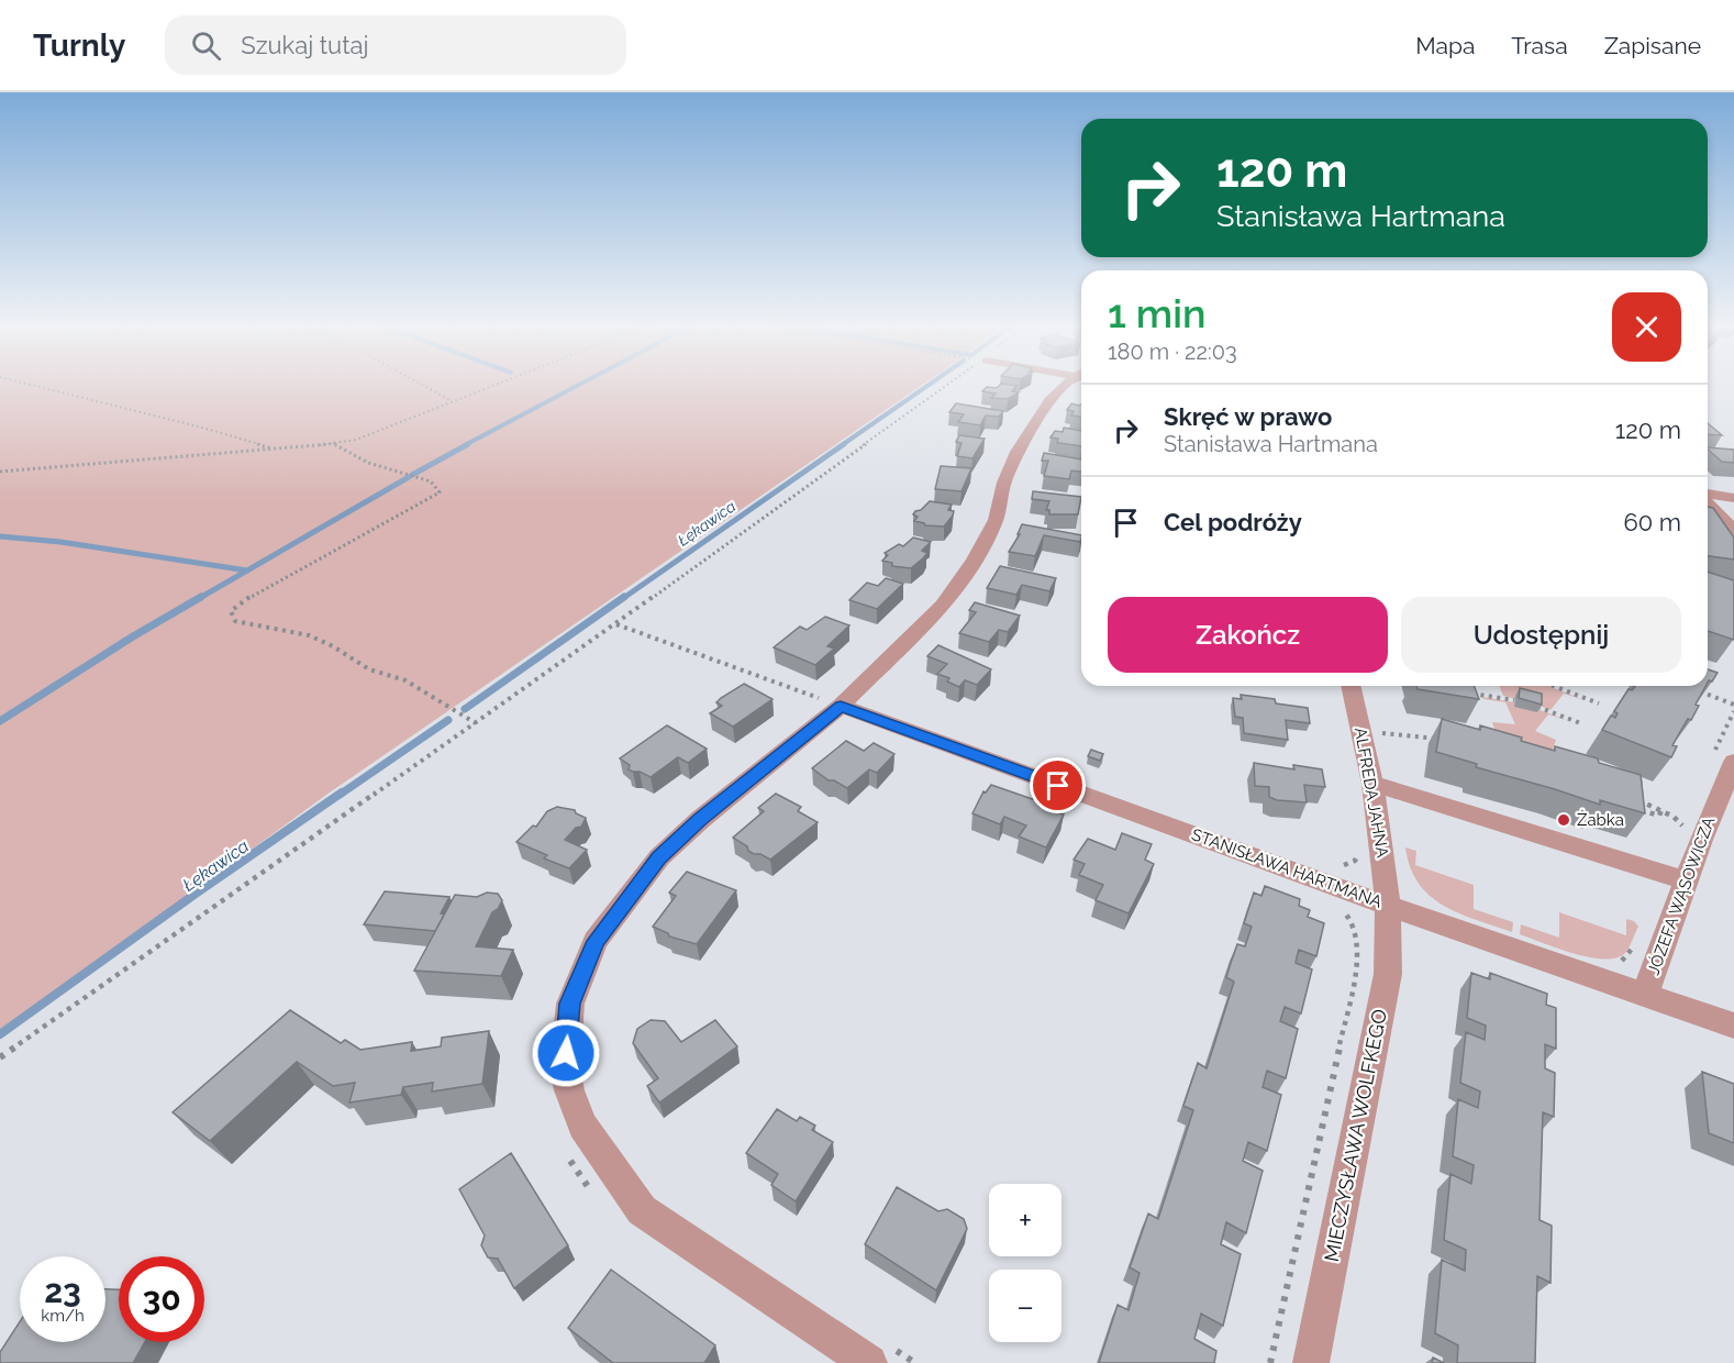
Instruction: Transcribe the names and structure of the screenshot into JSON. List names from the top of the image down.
{
  "streets": {
    "street": [
      "ALFREDA JAHNA",
      "STANISŁAWA HARTMANA",
      "JÓZEFA WĄSOWICZA",
      "MIECZYSŁAWA WOLFKEGO"
    ]
  },
  "crossings": [
    ["ALFREDA JAHNA", "STANISŁAWA HARTMANA"],
    ["ALFREDA JAHNA", "MIECZYSŁAWA WOLFKEGO"],
    ["STANISŁAWA HARTMANA", "JÓZEFA WĄSOWICZA"],
    ["STANISŁAWA HARTMANA", "MIECZYSŁAWA WOLFKEGO"]
  ],
  "water": ["Łękawica"],
  "places": ["Żabka"],
  "page": {
    "header": "Turnly",
    "search": "Szukaj tutaj",
    "nav": ["Mapa", "Trasa", "Zapisane"],
    "turn": ["120 m", "Stanisława Hartmana"],
    "heading": ["1 min", "180 m · 22:03"],
    "list": [
      {
        "name": "Skręć w prawo",
        "note": "Stanisława Hartmana",
        "value": "120 m"
      },
      {
        "name": "Cel podróży",
        "value": "60 m"
      }
    ],
    "buttons": ["Zakończ", "Udostępnij"],
    "map_buttons": ["+", "−"],
    "speed": "23 km/h",
    "limit": "30"
  }
}
